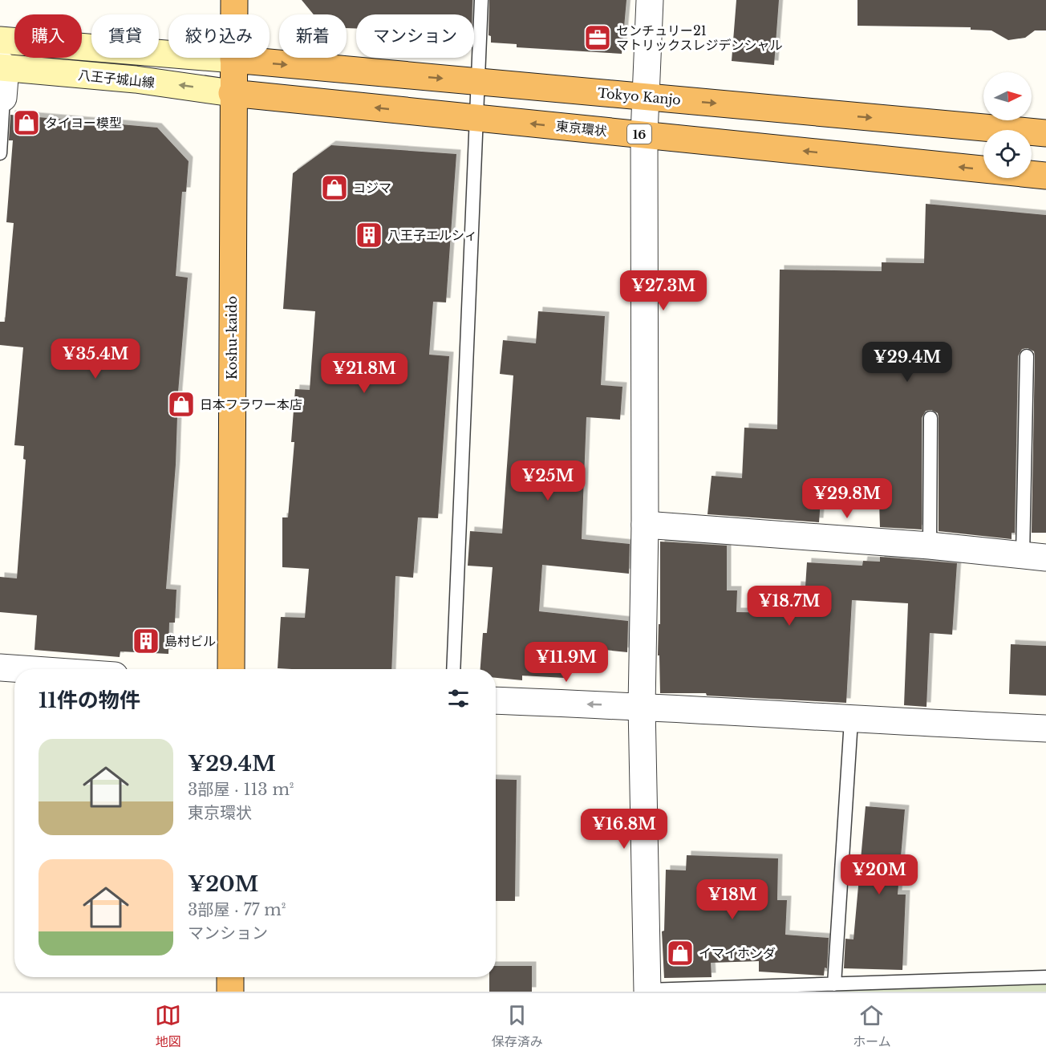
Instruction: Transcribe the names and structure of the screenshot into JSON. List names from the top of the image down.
{
  "streets": {
    "highway": [
      "Tokyo Kanjo",
      "東京環状",
      "16",
      "Koshu-kaido"
    ],
    "main road": ["八王子城山線"]
  },
  "crossings": [
    ["八王子城山線", "東京環状"],
    ["八王子城山線", "Koshu-kaido"],
    ["Tokyo Kanjo", "Koshu-kaido"],
    ["東京環状", "Koshu-kaido"]
  ],
  "one_way": ["Tokyo Kanjo", "東京環状"],
  "places": {
    "office": ["センチュリー21 マトリックスレジデンシャル"],
    "shop": [
      "タイヨー模型",
      "コジマ",
      "日本フラワー本店",
      "イマイホンダ"
    ],
    "building": ["八王子エルシィ", "島村ビル"]
  },
  "north": "right",
  "page": {
    "chip": [
      "購入",
      "賃貸",
      "絞り込み",
      "新着",
      "マンション"
    ],
    "price": [
      "¥27.3M",
      "¥35.4M",
      "¥29.4M",
      "¥21.8M",
      "¥25M",
      "¥29.8M",
      "¥18.7M",
      "¥11.9M",
      "¥16.8M",
      "¥20M",
      "¥18M"
    ],
    "heading": "11件の物件",
    "list": [
      {
        "name": "¥29.4M",
        "note": "3部屋 · 113 m² · 東京環状"
      },
      {
        "name": "¥20M",
        "note": "3部屋 · 77 m² · マンション"
      }
    ],
    "tabs": ["地図", "保存済み", "ホーム"]
  }
}
